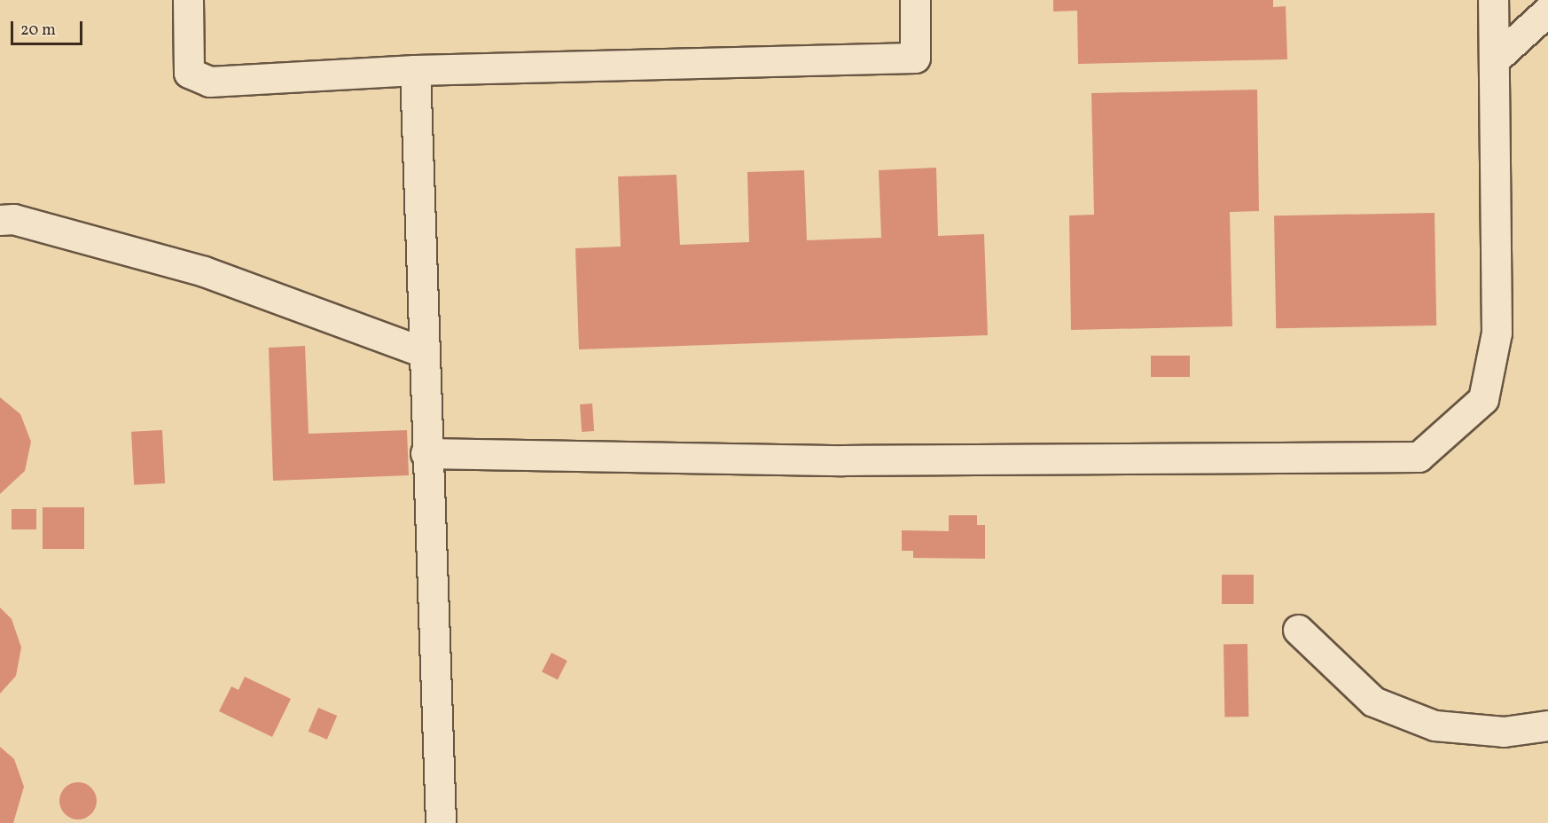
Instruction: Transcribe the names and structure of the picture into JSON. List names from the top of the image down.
{
  "scale_bar": "20 m"
}
